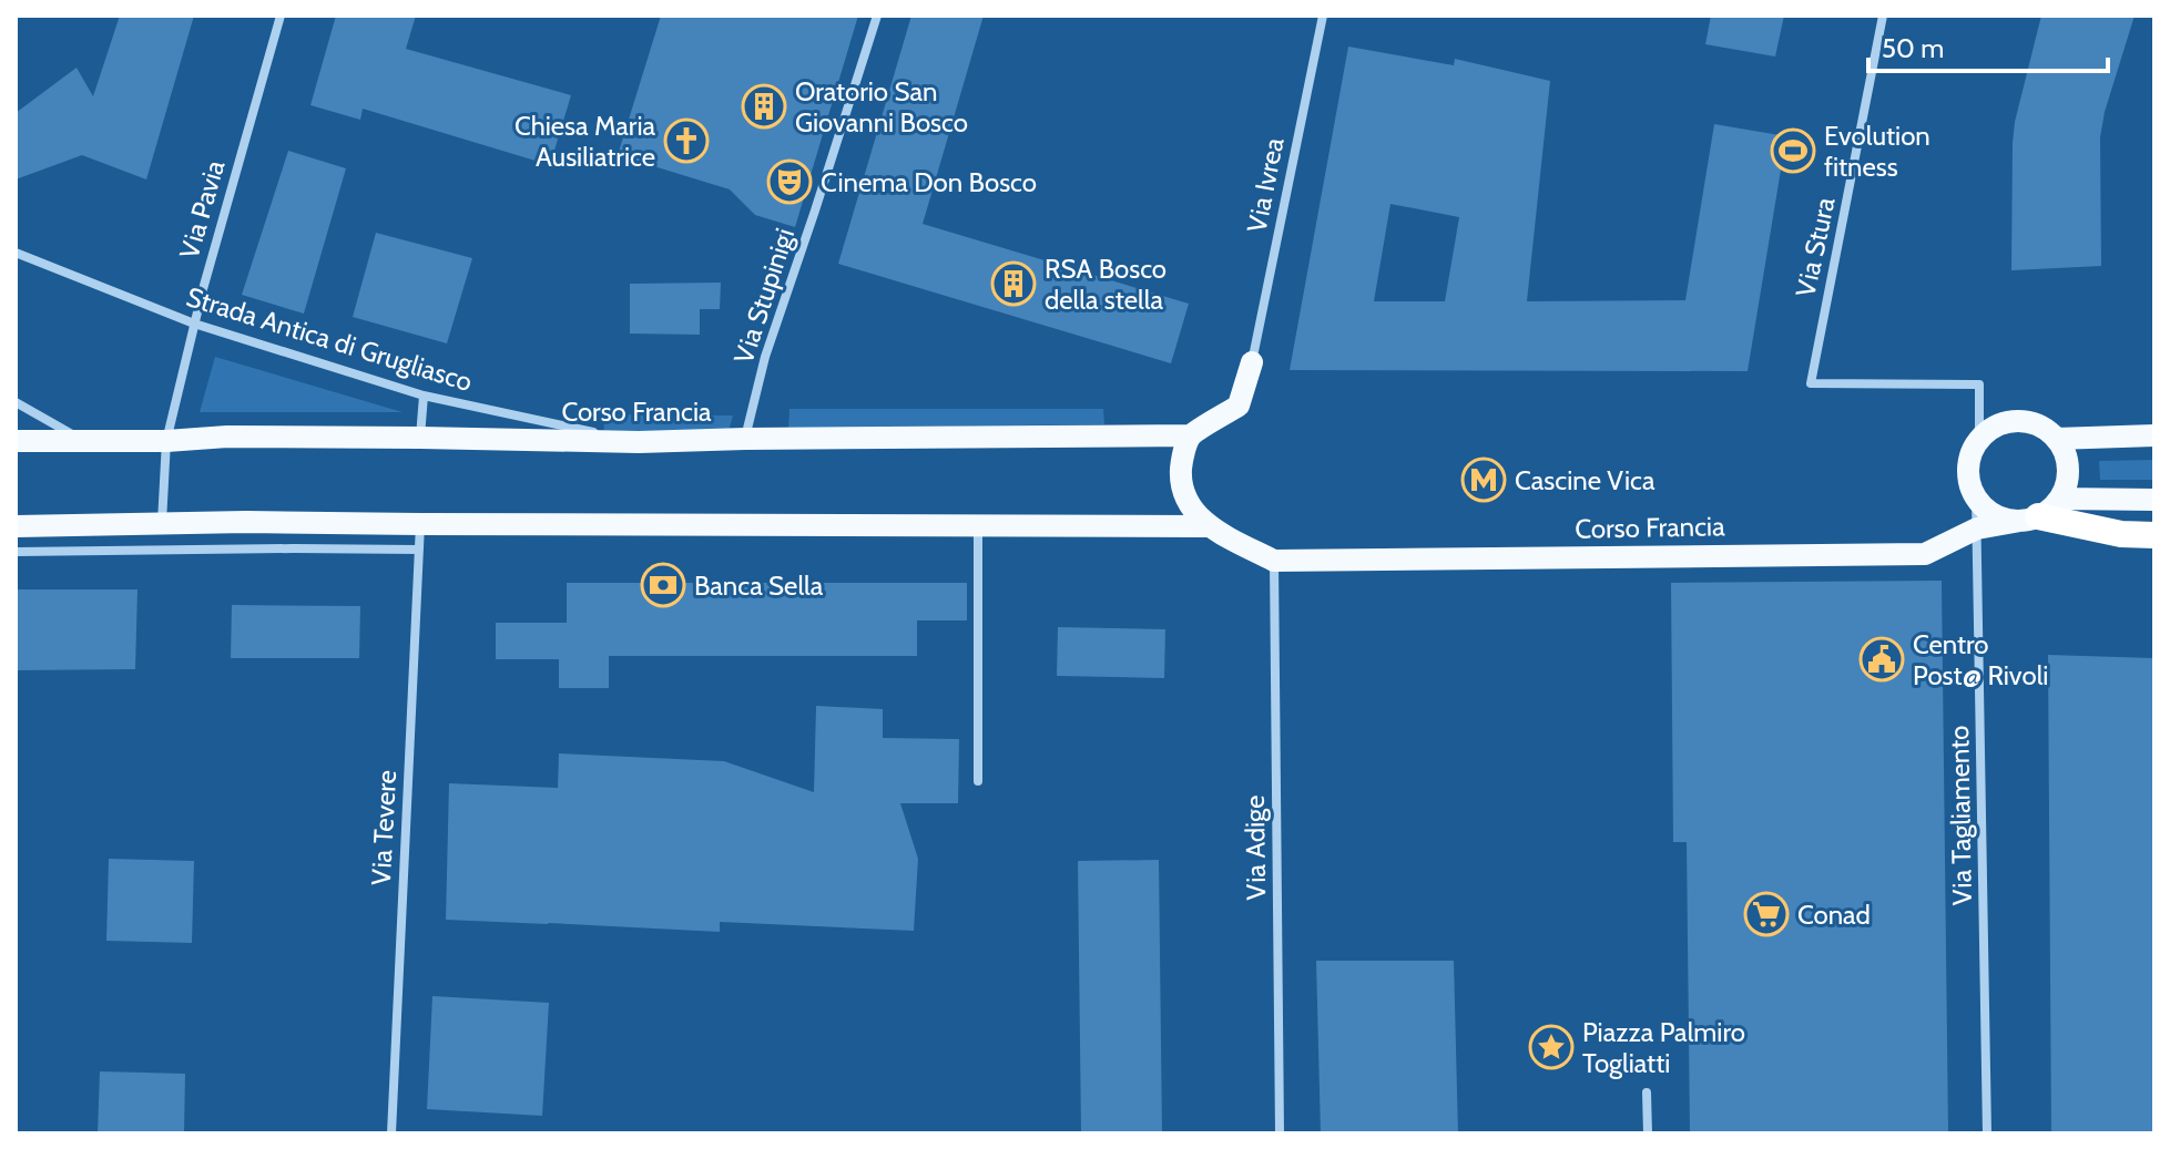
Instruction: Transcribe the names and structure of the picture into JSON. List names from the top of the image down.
{
  "streets": {
    "main road": ["Corso Francia"],
    "street": [
      "Via Ivrea",
      "Via Pavia",
      "Via Stura",
      "Via Stupinigi",
      "Strada Antica di Grugliasco",
      "Via Tagliamento",
      "Via Tevere",
      "Via Adige"
    ]
  },
  "crossings": [
    ["Via Pavia", "Strada Antica di Grugliasco"],
    ["Via Pavia", "Corso Francia"],
    ["Via Stura", "Corso Francia"],
    ["Via Stura", "Via Tagliamento"],
    ["Via Stupinigi", "Corso Francia"],
    ["Strada Antica di Grugliasco", "Corso Francia"],
    ["Corso Francia", "Via Tagliamento"],
    ["Corso Francia", "Via Adige"]
  ],
  "places": {
    "building": ["Oratorio San Giovanni Bosco", "RSA Bosco della stella"],
    "church": ["Chiesa Maria Ausiliatrice"],
    "sports": ["Evolution fitness"],
    "theatre": ["Cinema Don Bosco"],
    "metro station": ["Cascine Vica"],
    "bank": ["Banca Sella"],
    "public building": ["Centro Post@ Rivoli"],
    "supermarket": ["Conad"],
    "place": ["Piazza Palmiro Togliatti"]
  },
  "scale_bar": "50 m"
}
